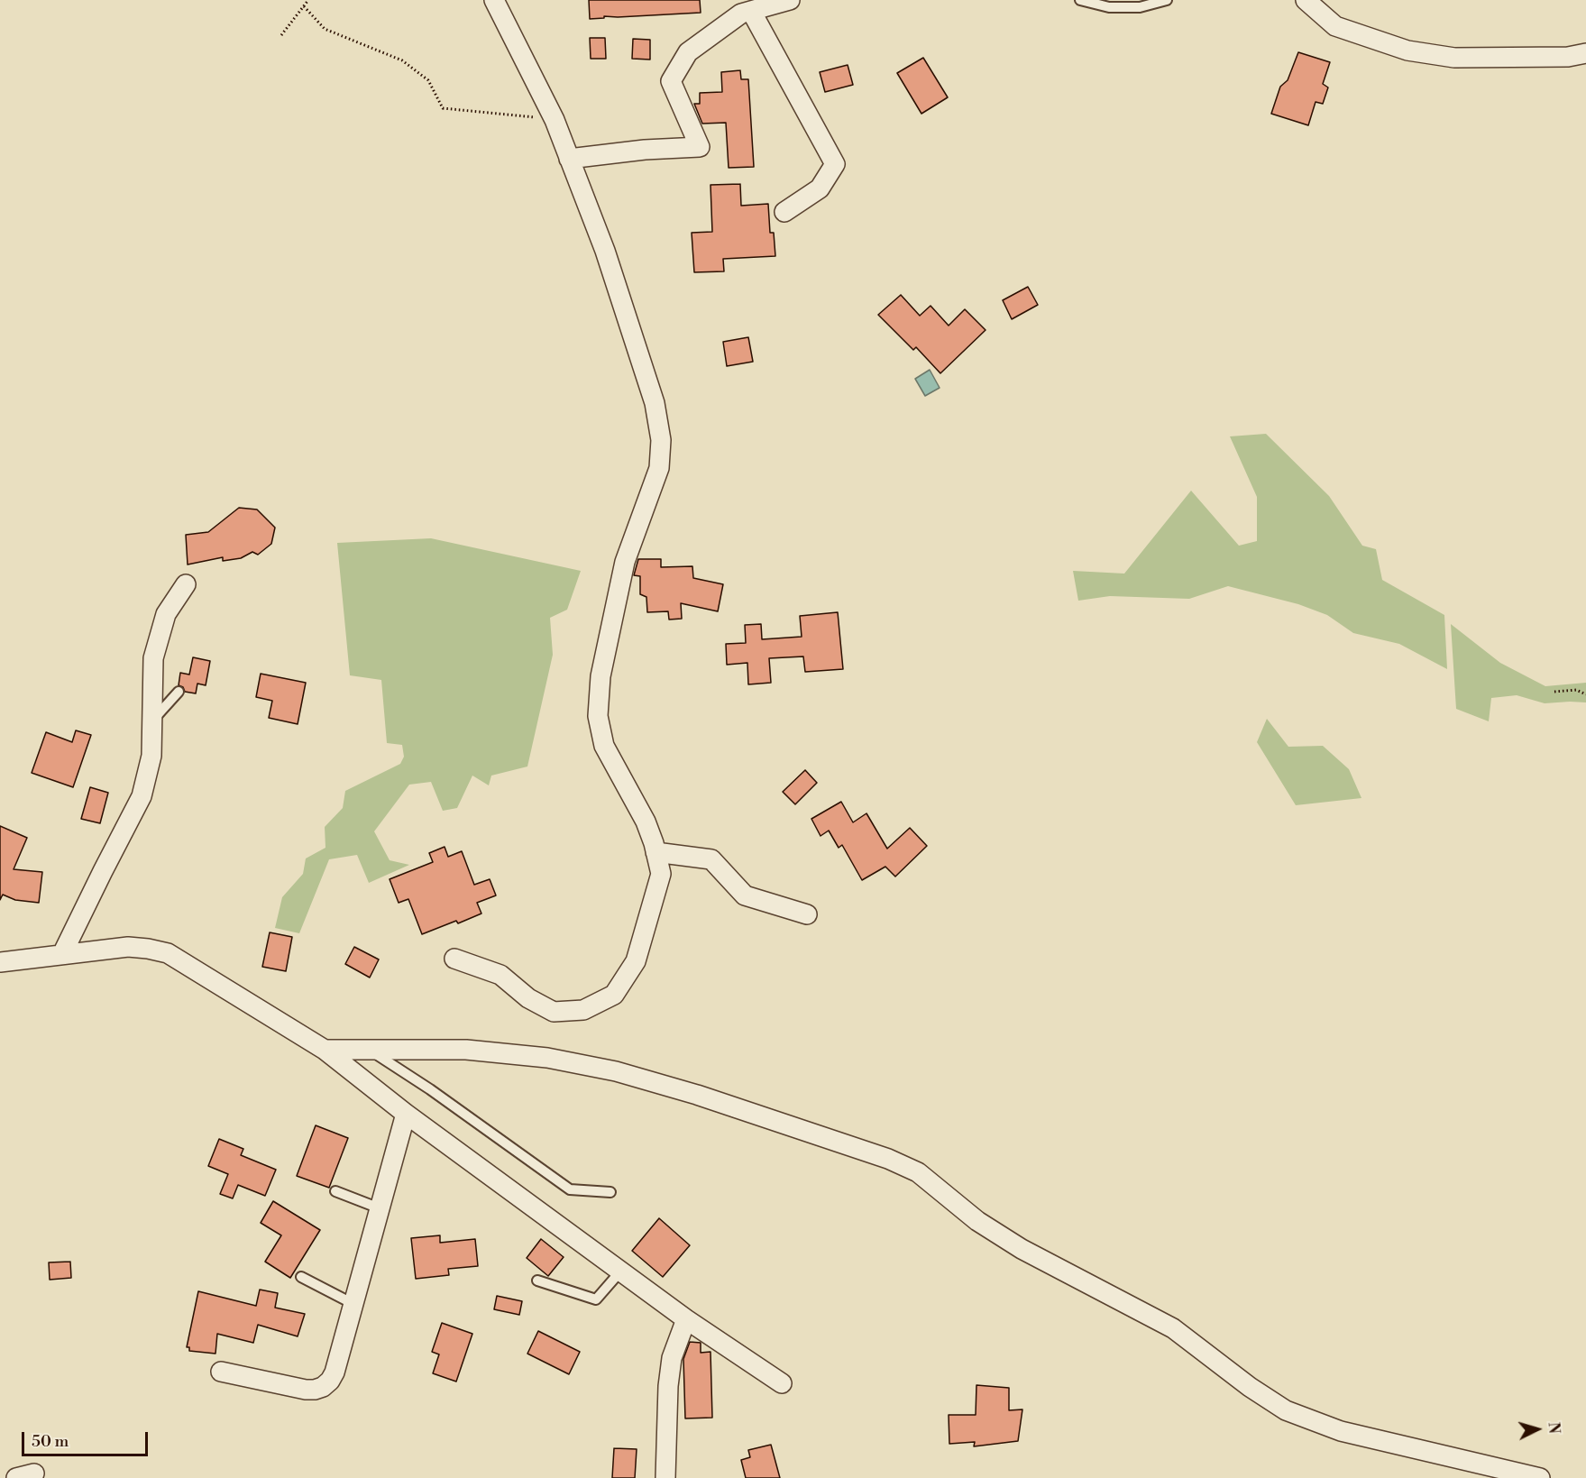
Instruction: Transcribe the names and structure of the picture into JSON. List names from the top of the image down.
{
  "scale_bar": "50 m",
  "north": "right"
}
